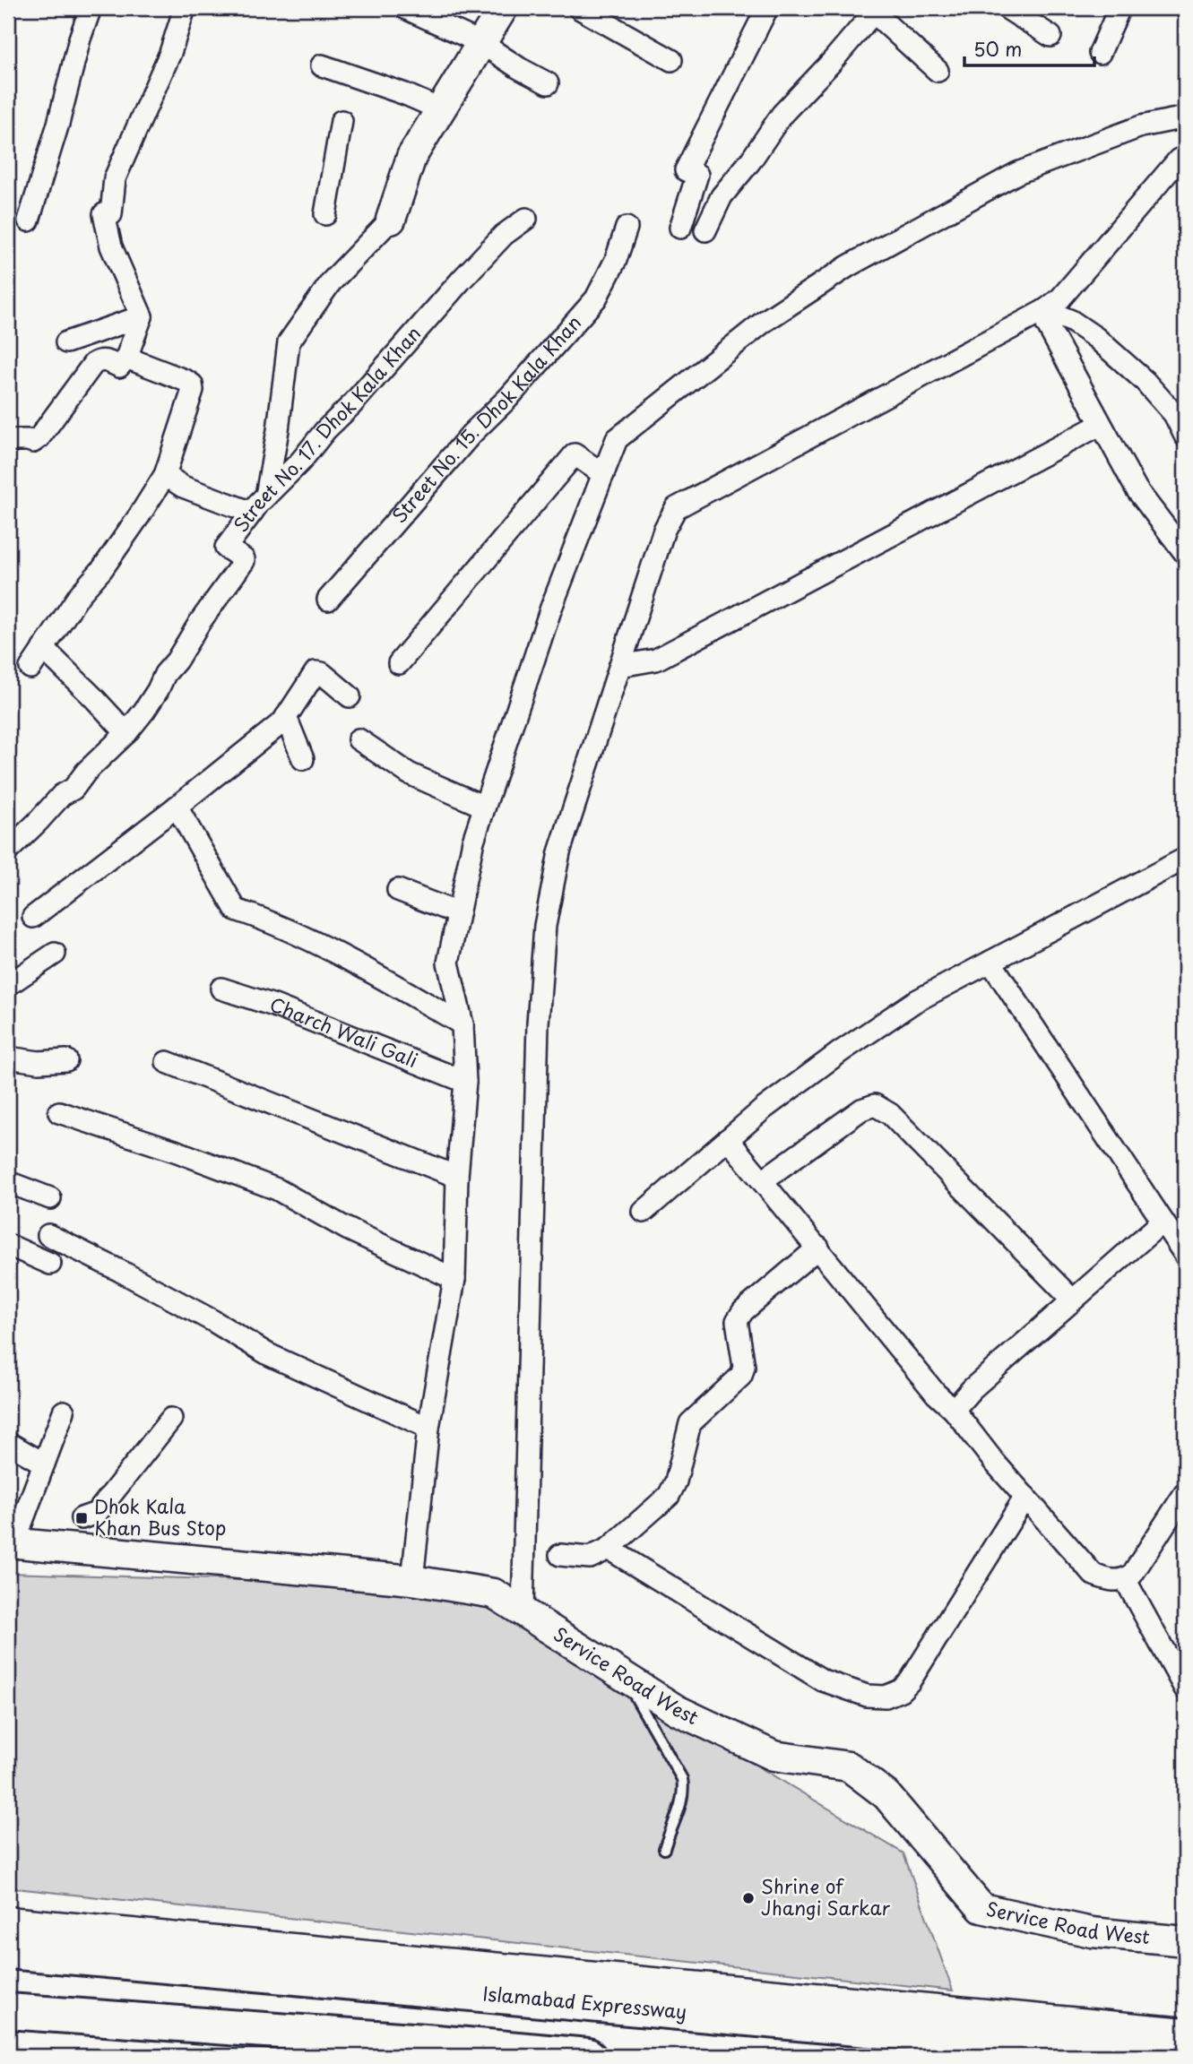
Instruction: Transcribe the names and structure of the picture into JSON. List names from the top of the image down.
{
  "streets": {
    "highway": ["Islamabad Expressway"],
    "street": [
      "Street No. 15. Dhok Kala Khan",
      "Street No. 17. Dhok Kala Khan",
      "Charch Wali Gali",
      "Service Road West"
    ]
  },
  "places": {
    "transit": ["Dhok Kala Khan Bus Stop"],
    "other": ["Shrine of Jhangi Sarkar"]
  },
  "scale_bar": "50 m"
}
